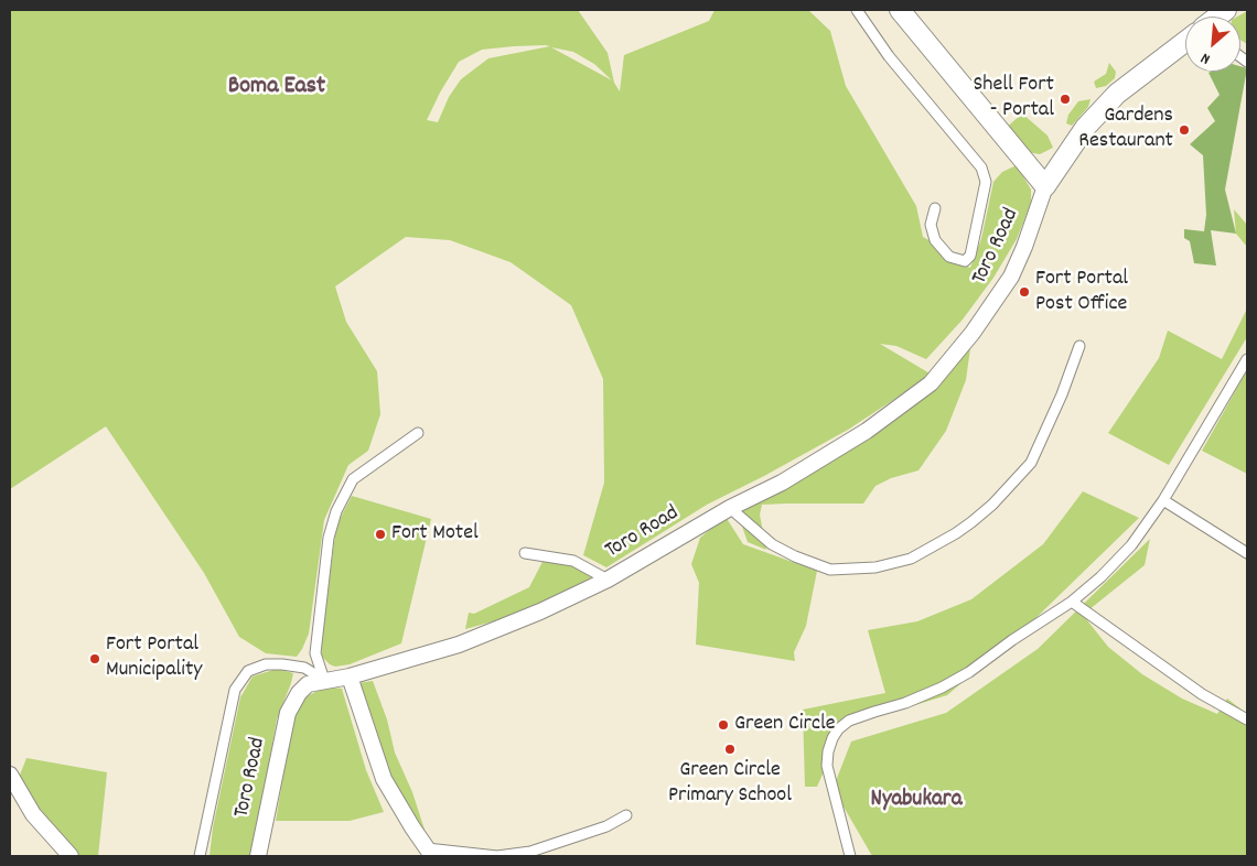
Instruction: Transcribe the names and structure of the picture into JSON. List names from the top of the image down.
{
  "streets": {
    "main road": ["Toro Road"]
  },
  "districts": ["Boma East", "Nyabukara"],
  "places": [
    "Shell Fort - Portal",
    "Gardens Restaurant",
    "Fort Portal Post Office",
    "Fort Motel",
    "Fort Portal Municipality",
    "Green Circle",
    "Green Circle Primary School"
  ],
  "north": "bottom left"
}
